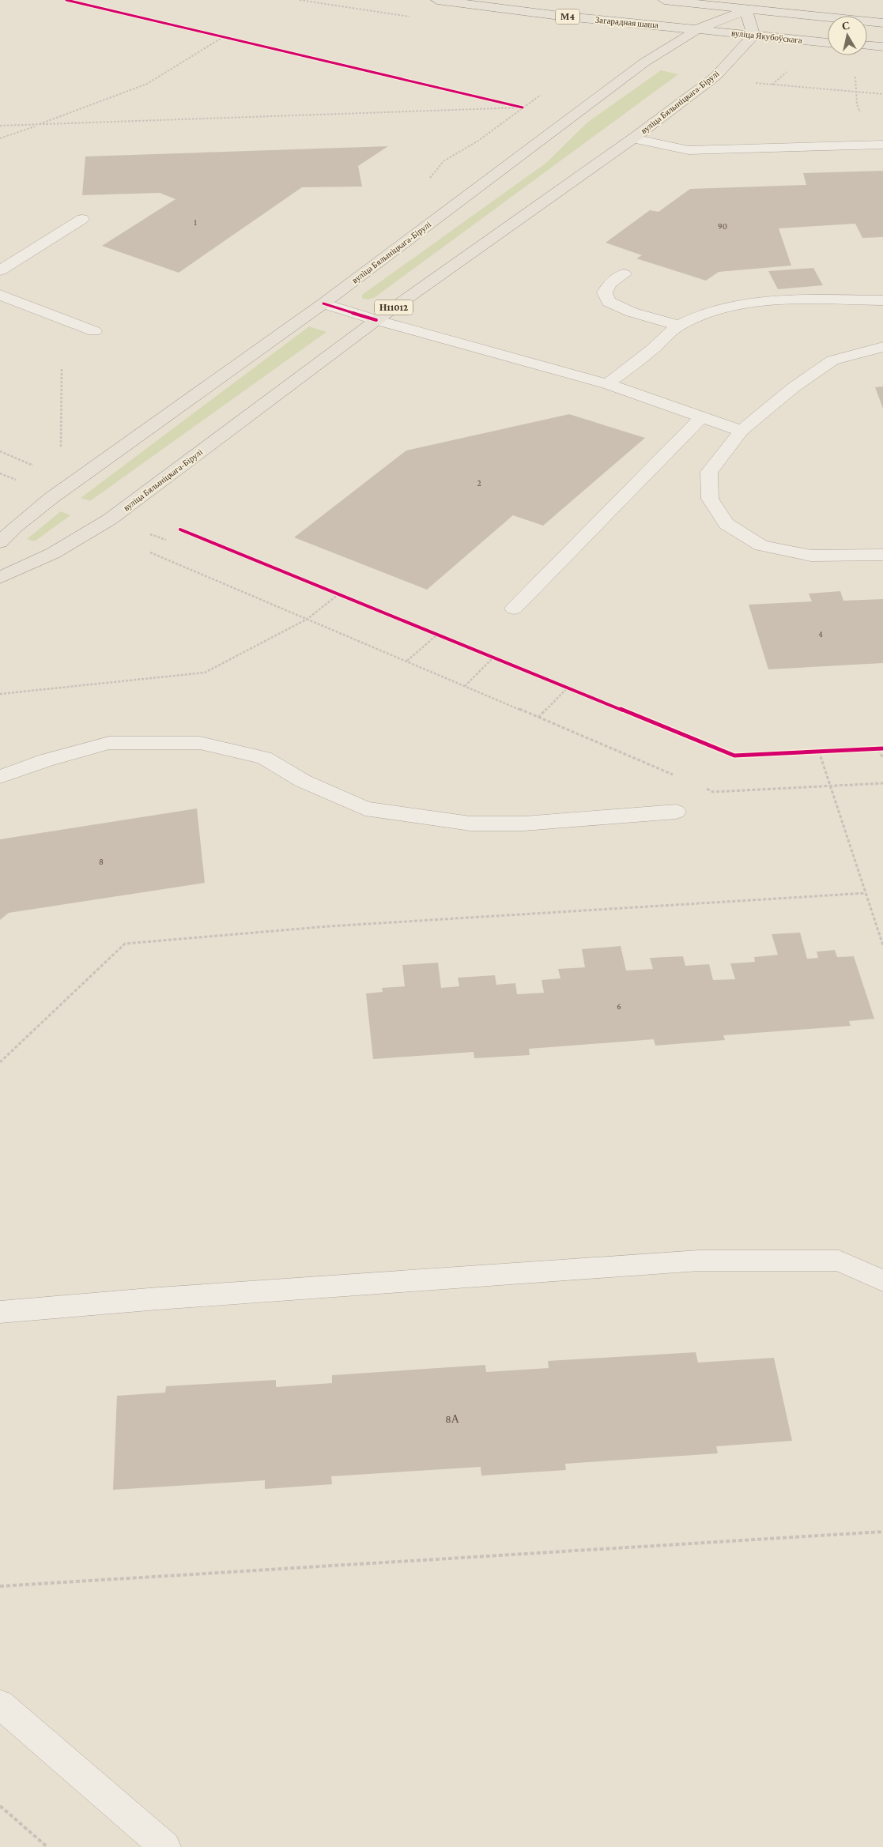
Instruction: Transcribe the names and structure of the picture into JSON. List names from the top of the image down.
{
  "streets": {
    "main road": [
      "М4",
      "Загарадная шаша",
      "вуліца Якубоўскага",
      "вуліца Бялыніцкага-Бірулі",
      "Н11012"
    ]
  },
  "crossings": [
    ["Загарадная шаша", "вуліца Якубоўскага"],
    ["Загарадная шаша", "вуліца Бялыніцкага-Бірулі"],
    ["вуліца Якубоўскага", "вуліца Бялыніцкага-Бірулі"]
  ],
  "house_numbers": [
    "1",
    "90",
    "2",
    "4",
    "8",
    "6",
    "8А"
  ],
  "north": "top"
}
